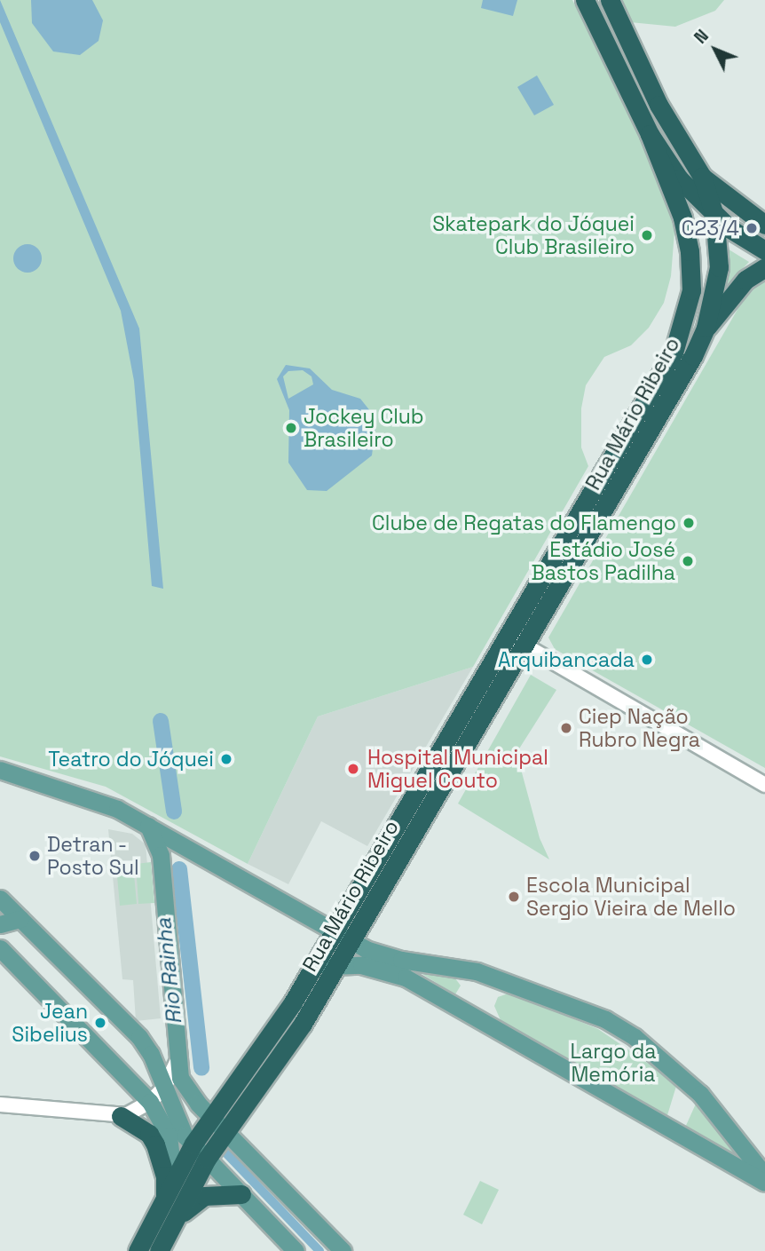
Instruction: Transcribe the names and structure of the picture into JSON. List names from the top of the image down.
{
  "streets": {
    "highway": ["Rua Mário Ribeiro"]
  },
  "water": ["Rio Rainha"],
  "parks": ["Largo da Memória"],
  "places": [
    "C23/4",
    "Skatepark do Jóquei Club Brasileiro",
    "Jockey Club Brasileiro",
    "Clube de Regatas do Flamengo",
    "Estádio José Bastos Padilha",
    "Arquibancada",
    "Ciep Nação Rubro Negra",
    "Teatro do Jóquei",
    "Hospital Municipal Miguel Couto",
    "Detran - Posto Sul",
    "Escola Municipal Sergio Vieira de Mello",
    "Jean Sibelius"
  ],
  "north": "top left"
}
